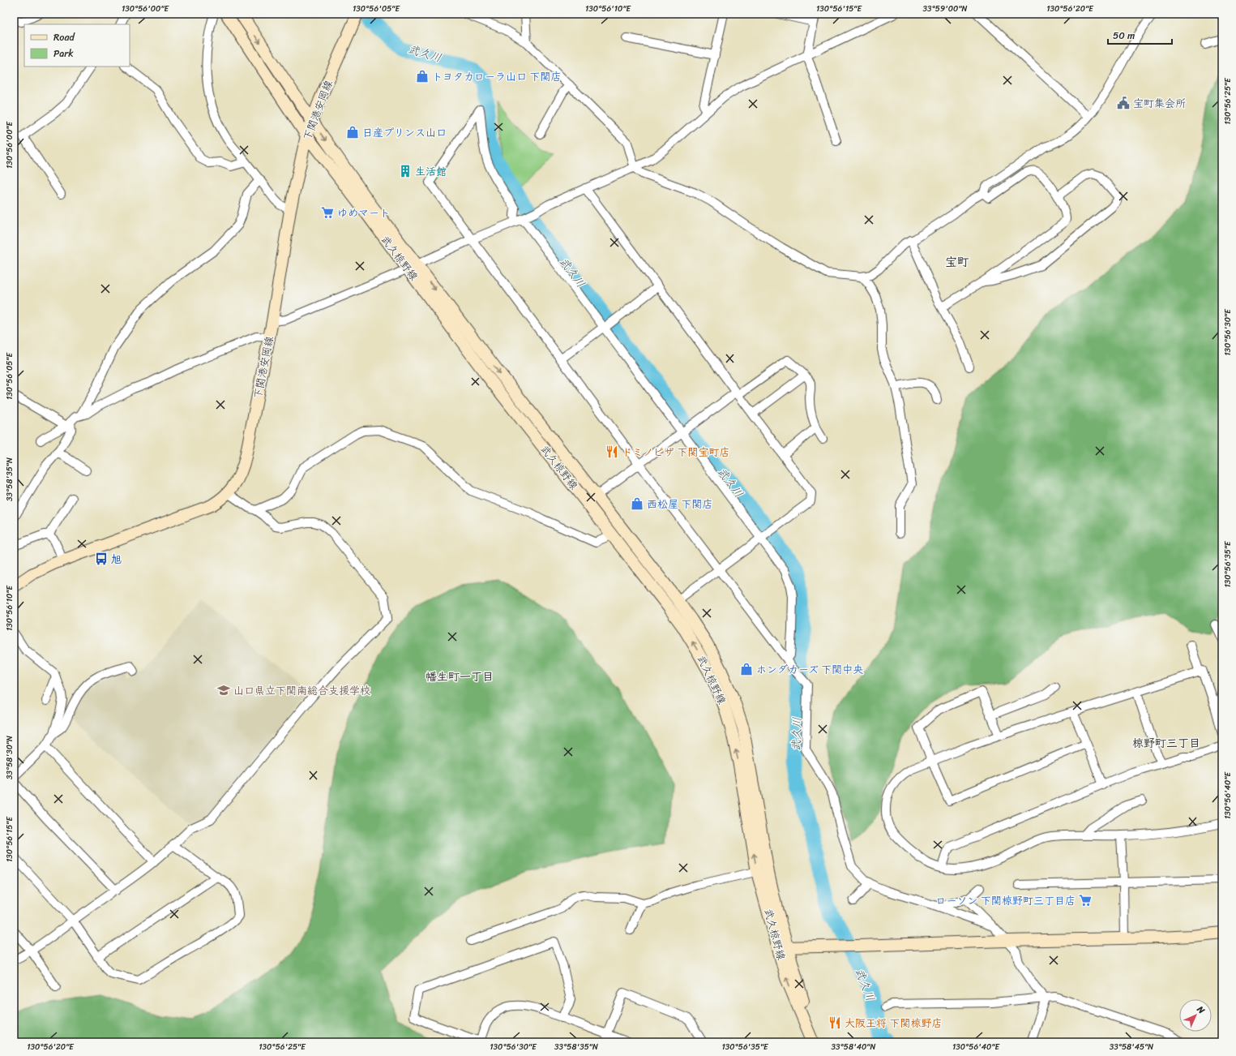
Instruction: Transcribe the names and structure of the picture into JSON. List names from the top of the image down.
{
  "streets": {
    "main road": ["下関港安岡線", "武久椋野線"]
  },
  "crossings": [
    ["下関港安岡線", "武久椋野線"]
  ],
  "districts": ["宝町", "幡生町一丁目", "椋野町三丁目"],
  "water": ["武久川"],
  "places": {
    "shop": [
      "トヨタカローラ山口 下関店",
      "日産プリンス山口",
      "西松屋 下関店",
      "ホンダカーズ 下関中央"
    ],
    "public building": ["宝町集会所"],
    "building": ["生活館"],
    "supermarket": ["ゆめマート", "ローソン 下関椋野町三丁目店"],
    "restaurant": ["ドミノピザ 下関宝町店", "大阪王将 下関椋野店"],
    "bus stop": ["旭"],
    "school or university": ["山口県立下関南総合支援学校"]
  },
  "legend": ["Road", "Park"],
  "scale_bar": "50 m",
  "north": "top right",
  "coordinates": [
    "130°56'00\"E",
    "130°56'05\"E",
    "130°56'10\"E",
    "130°56'15\"E",
    "33°59'00\"N",
    "130°56'20\"E",
    "130°56'25\"E",
    "130°56'30\"E",
    "33°58'35\"N",
    "130°56'35\"E",
    "33°58'30\"N",
    "130°56'40\"E",
    "33°58'40\"N",
    "33°58'45\"N"
  ]
}
